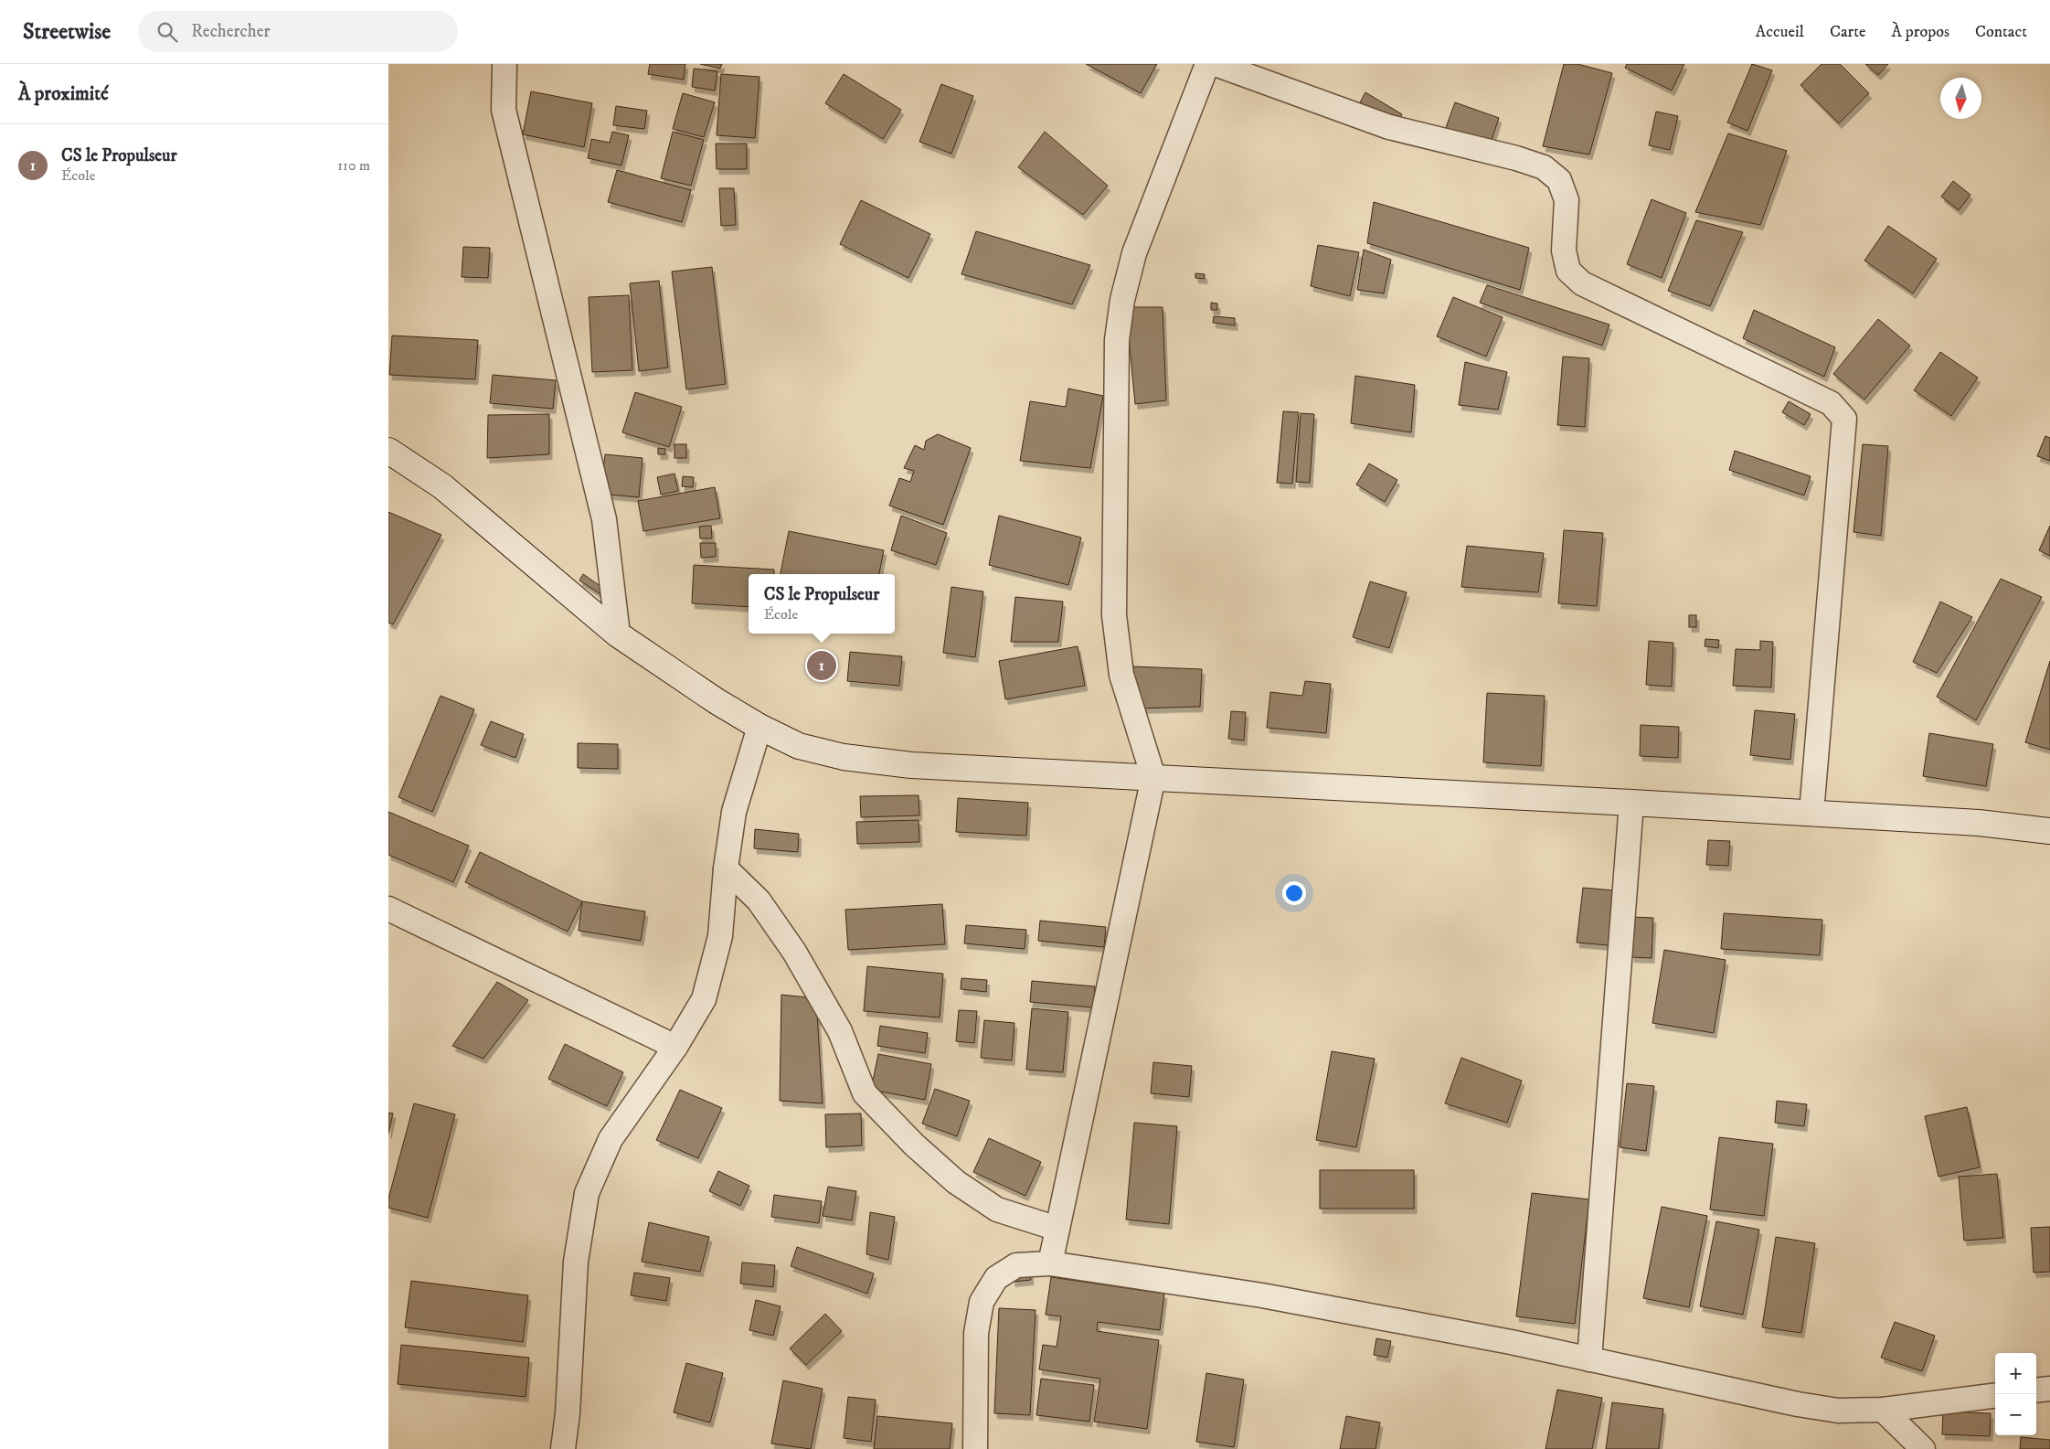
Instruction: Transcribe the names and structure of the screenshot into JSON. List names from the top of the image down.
{
  "north": "bottom",
  "page": {
    "header": "Streetwise",
    "search": "Rechercher",
    "nav": [
      "Accueil",
      "Carte",
      "À propos",
      "Contact"
    ],
    "heading": "À proximité",
    "list": [
      {
        "mark": "1",
        "name": "CS le Propulseur",
        "note": "École",
        "value": "110 m"
      }
    ],
    "popup": ["CS le Propulseur", "École"],
    "pins": "1",
    "map_buttons": ["+", "−"]
  }
}
